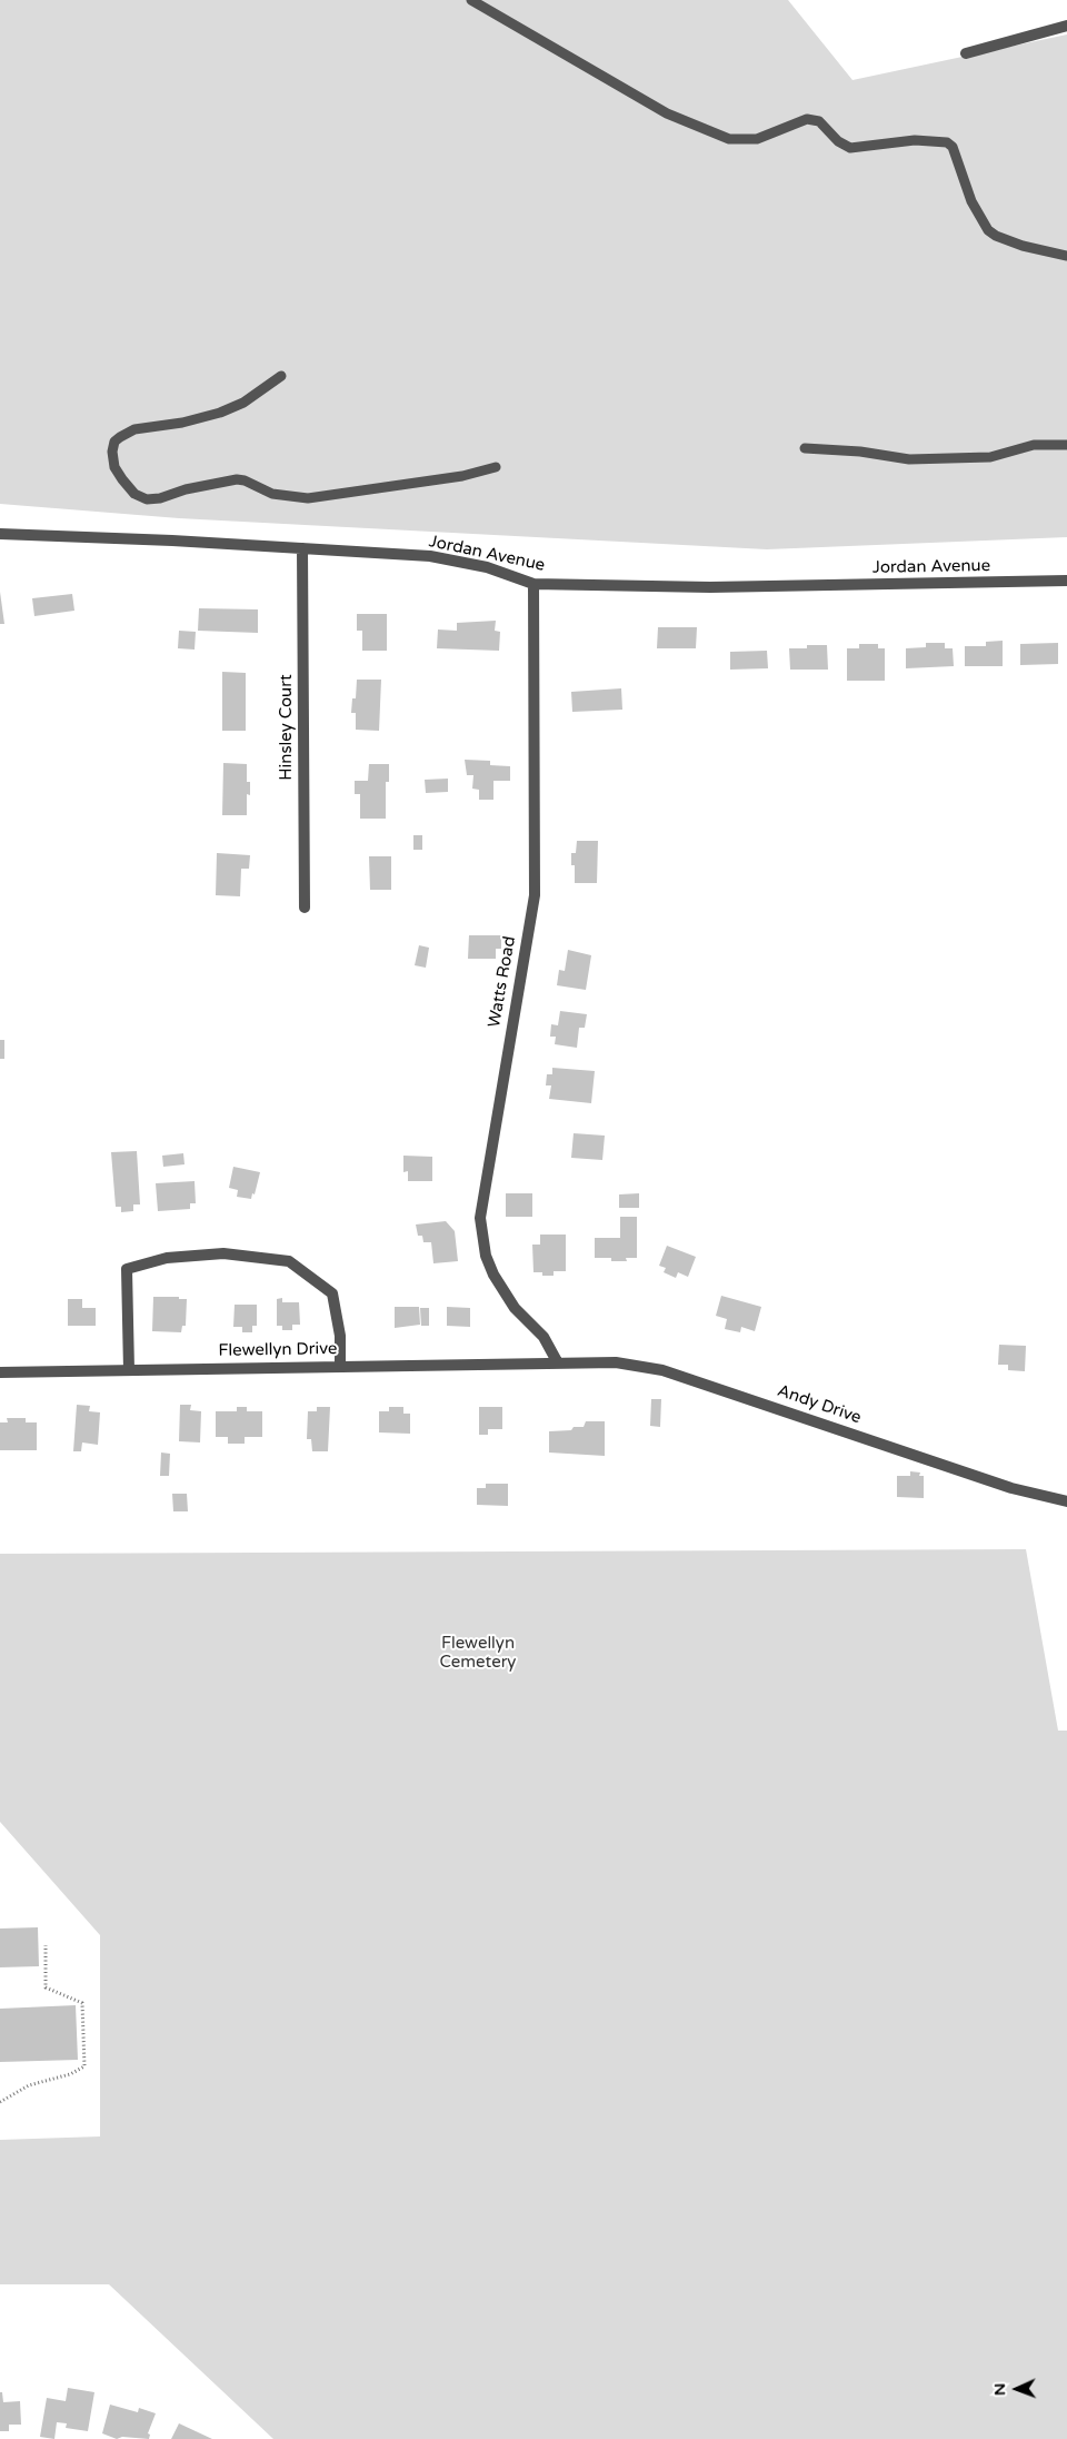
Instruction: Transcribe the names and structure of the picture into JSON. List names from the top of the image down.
{
  "streets": {
    "street": [
      "Jordan Avenue",
      "Hinsley Court",
      "Watts Road",
      "Flewellyn Drive",
      "Andy Drive"
    ]
  },
  "crossings": [
    ["Jordan Avenue", "Hinsley Court"],
    ["Jordan Avenue", "Watts Road"],
    ["Watts Road", "Flewellyn Drive"],
    ["Watts Road", "Andy Drive"],
    ["Flewellyn Drive", "Andy Drive"]
  ],
  "parks": ["Flewellyn Cemetery"],
  "north": "left"
}
